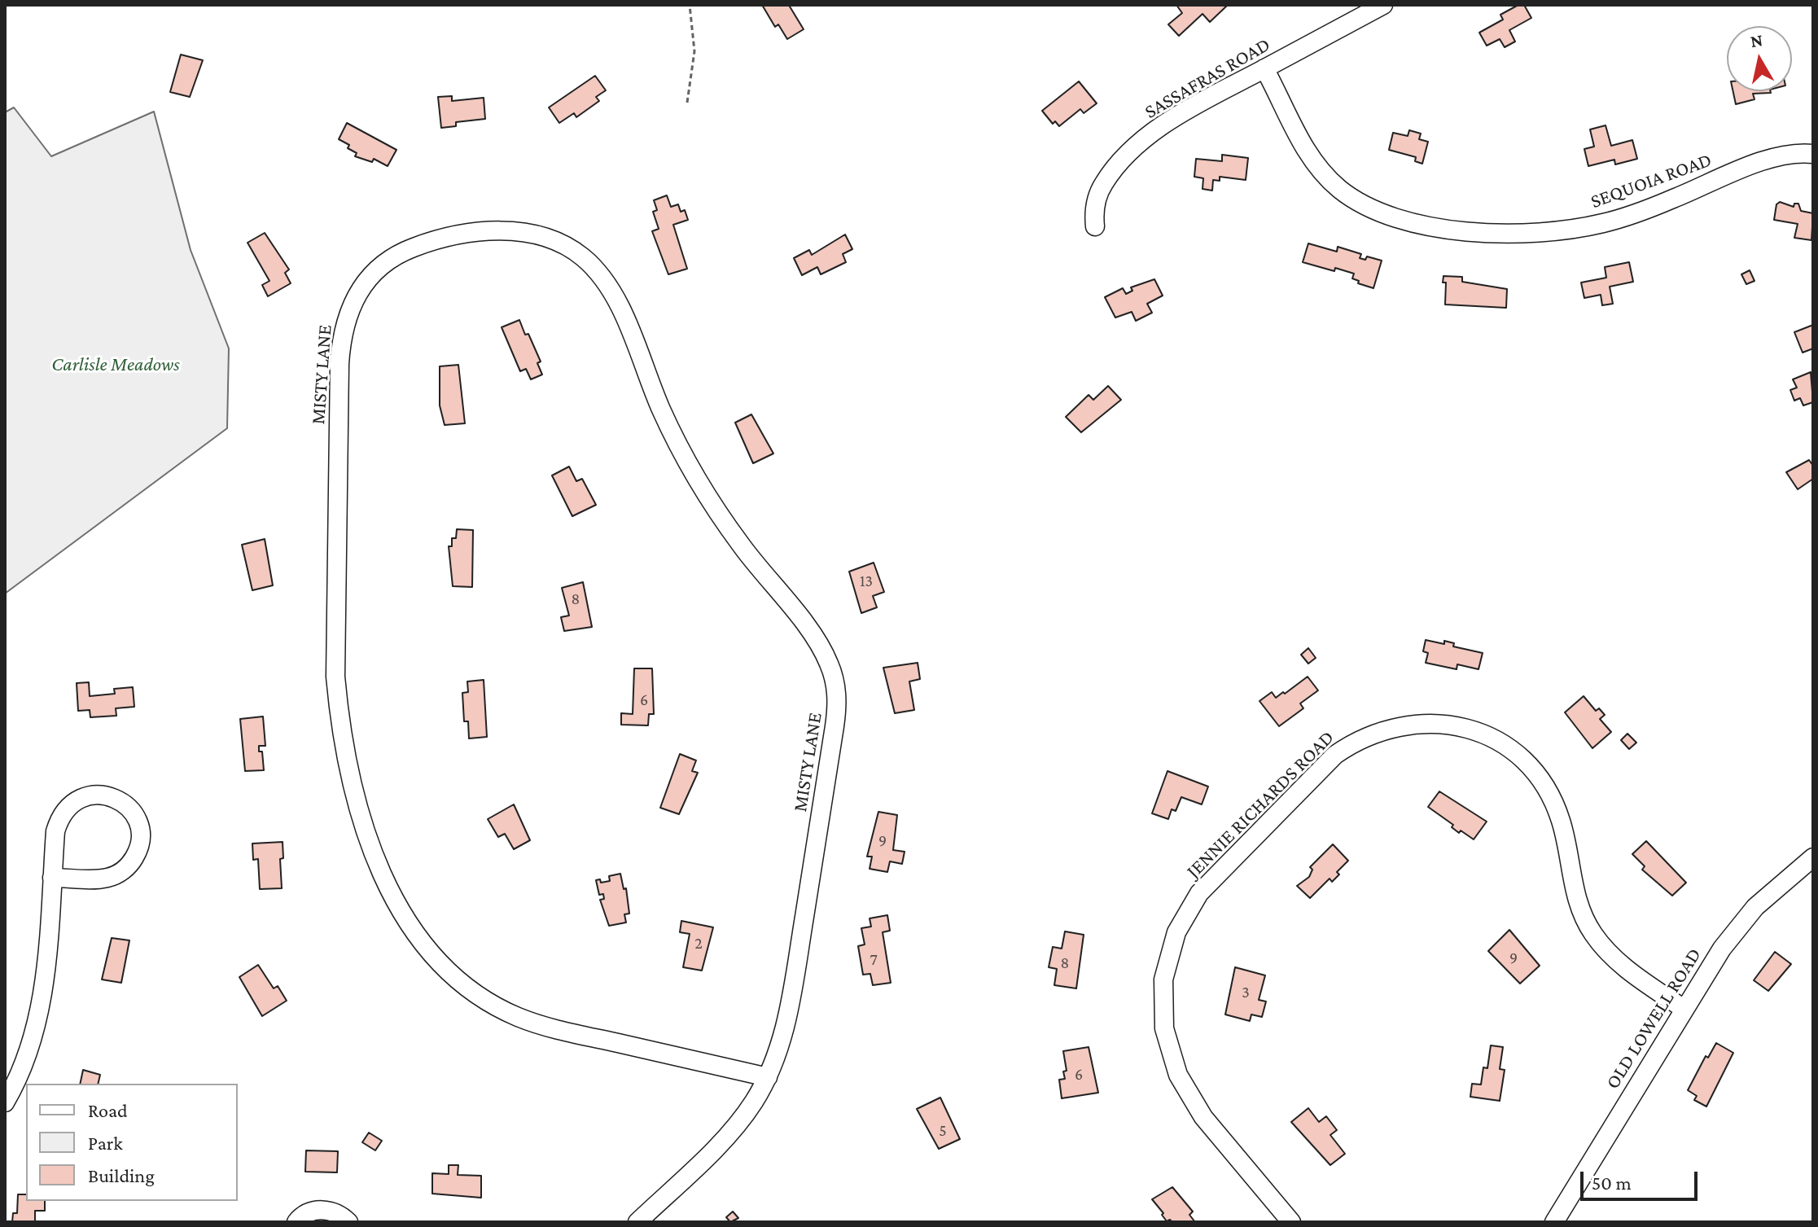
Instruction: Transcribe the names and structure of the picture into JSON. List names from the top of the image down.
{
  "streets": {
    "street": [
      "SASSAFRAS ROAD",
      "SEQUOIA ROAD",
      "MISTY LANE",
      "JENNIE RICHARDS ROAD",
      "OLD LOWELL ROAD"
    ]
  },
  "crossings": [
    ["SASSAFRAS ROAD", "SEQUOIA ROAD"],
    ["JENNIE RICHARDS ROAD", "OLD LOWELL ROAD"]
  ],
  "parks": ["Carlisle Meadows"],
  "house_numbers": [
    "13",
    "8",
    "6",
    "9",
    "2",
    "9",
    "7",
    "8",
    "3",
    "6",
    "5"
  ],
  "legend": ["Road", "Park", "Building"],
  "scale_bar": "50 m",
  "north": "top"
}
